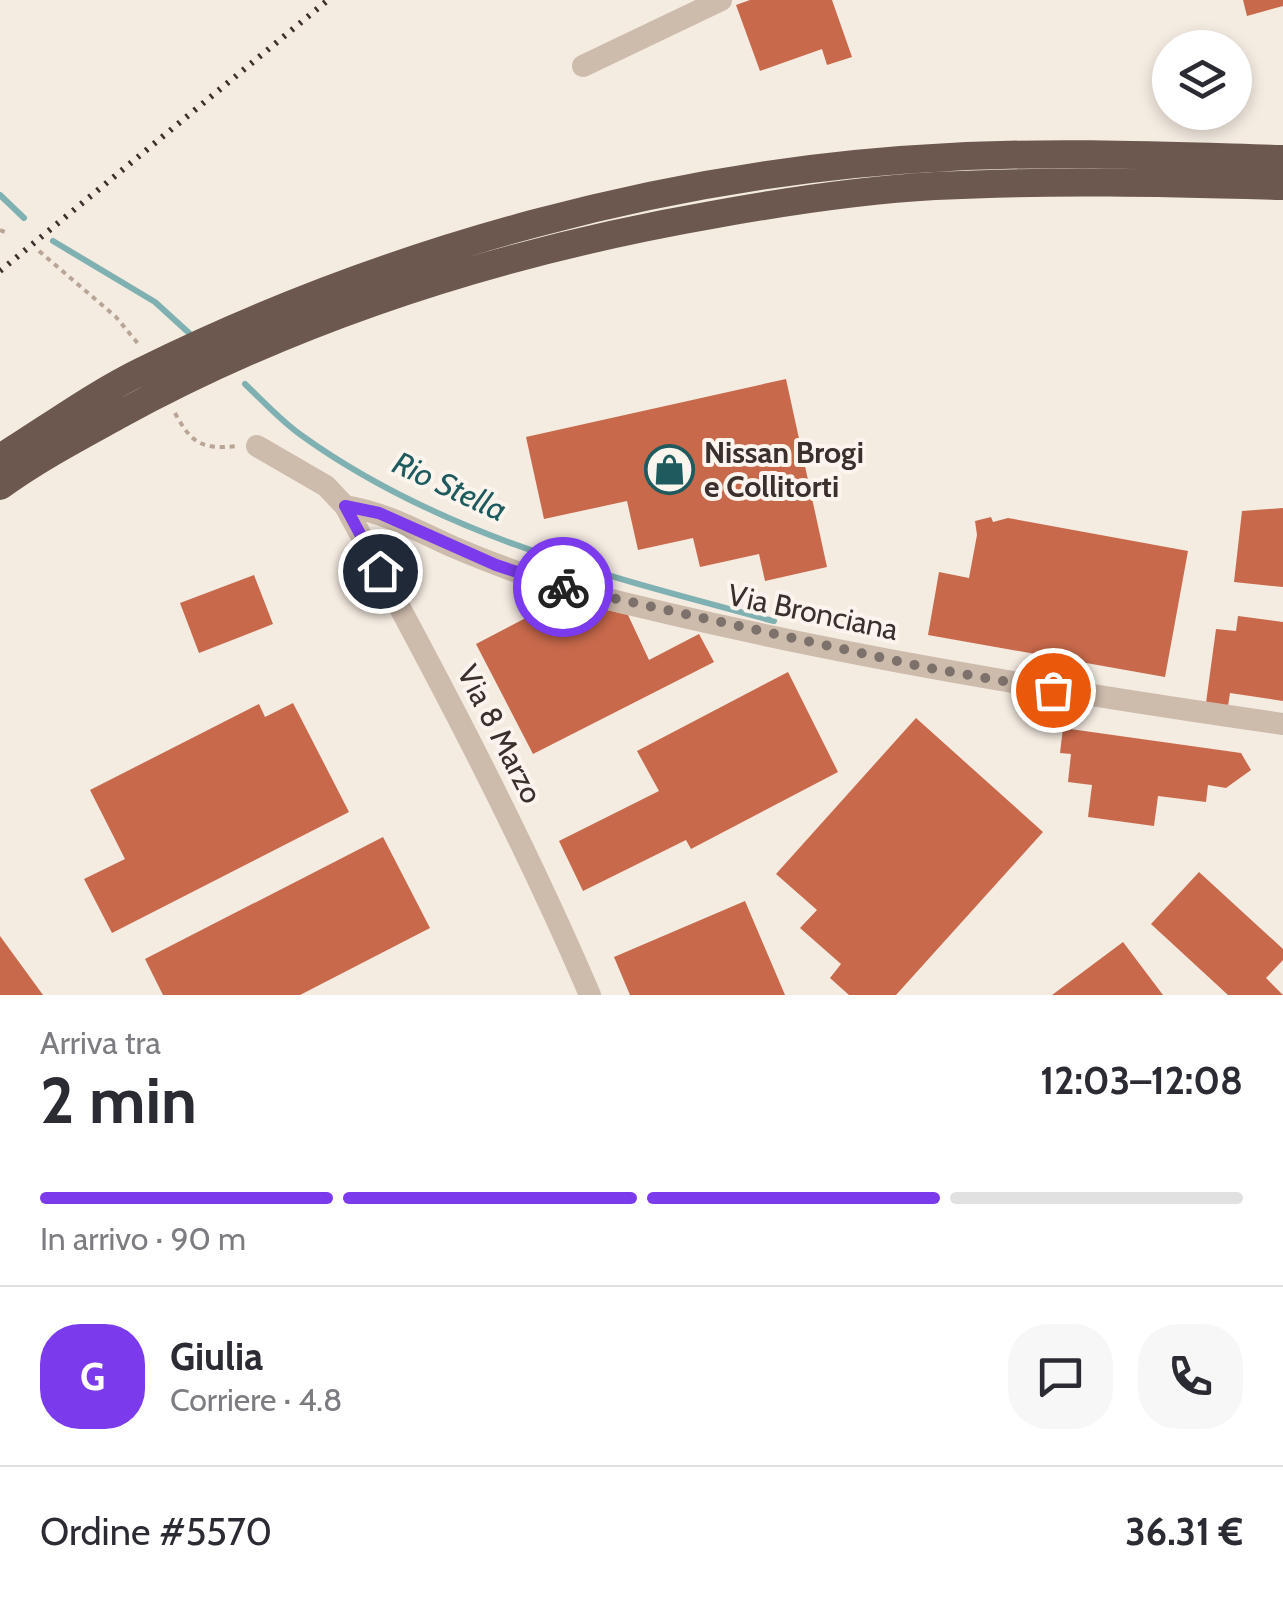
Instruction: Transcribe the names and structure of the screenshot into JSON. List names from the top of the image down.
{
  "streets": {
    "street": ["Via Bronciana", "Via 8 Marzo"]
  },
  "crossings": [
    ["Via Bronciana", "Via 8 Marzo"]
  ],
  "water": ["Rio Stella"],
  "places": {
    "shop": ["Nissan Brogi e Collitorti"]
  },
  "page": {
    "heading": ["2 min", "Arriva tra", "12:03–12:08"],
    "panel": [
      "Giulia",
      "Corriere · 4.8",
      "Ordine #5570",
      "36.31 €"
    ],
    "bar": "In arrivo · 90 m",
    "round": "G"
  }
}
